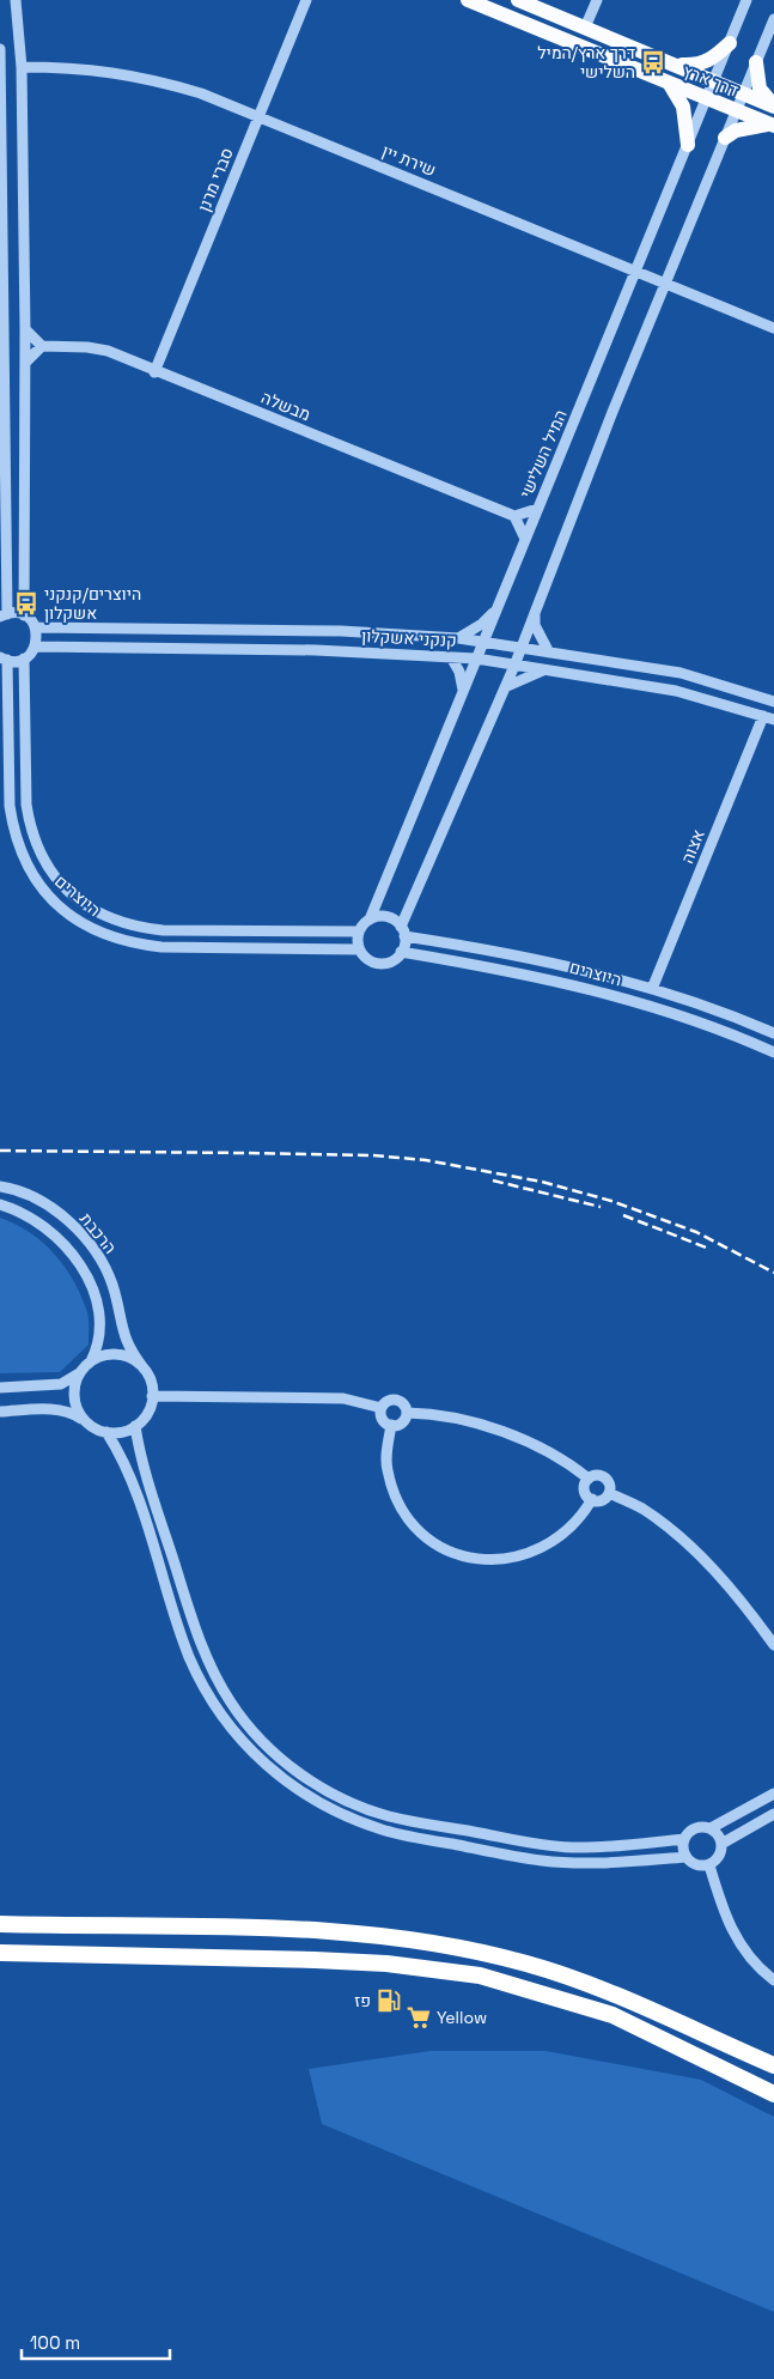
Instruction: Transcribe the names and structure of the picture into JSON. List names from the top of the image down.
{
  "streets": {
    "main road": ["דרך ארץ"],
    "street": [
      "שירת יין",
      "סברי מרנן",
      "מבשלה",
      "המיל השלישי",
      "קנקני אשקלון",
      "אצוה",
      "היוצרים",
      "הרכבת"
    ]
  },
  "crossings": [
    ["דרך ארץ", "המיל השלישי"],
    ["שירת יין", "סברי מרנן"],
    ["שירת יין", "המיל השלישי"],
    ["סברי מרנן", "מבשלה"],
    ["המיל השלישי", "קנקני אשקלון"],
    ["המיל השלישי", "היוצרים"],
    ["קנקני אשקלון", "אצוה"],
    ["אצוה", "היוצרים"]
  ],
  "places": {
    "bus stop": ["דרך ארץ/המיל השלישי", "היוצרים/קנקני אשקלון"],
    "fuel station": ["פז"],
    "supermarket": ["Yellow"]
  },
  "scale_bar": "100 m"
}
